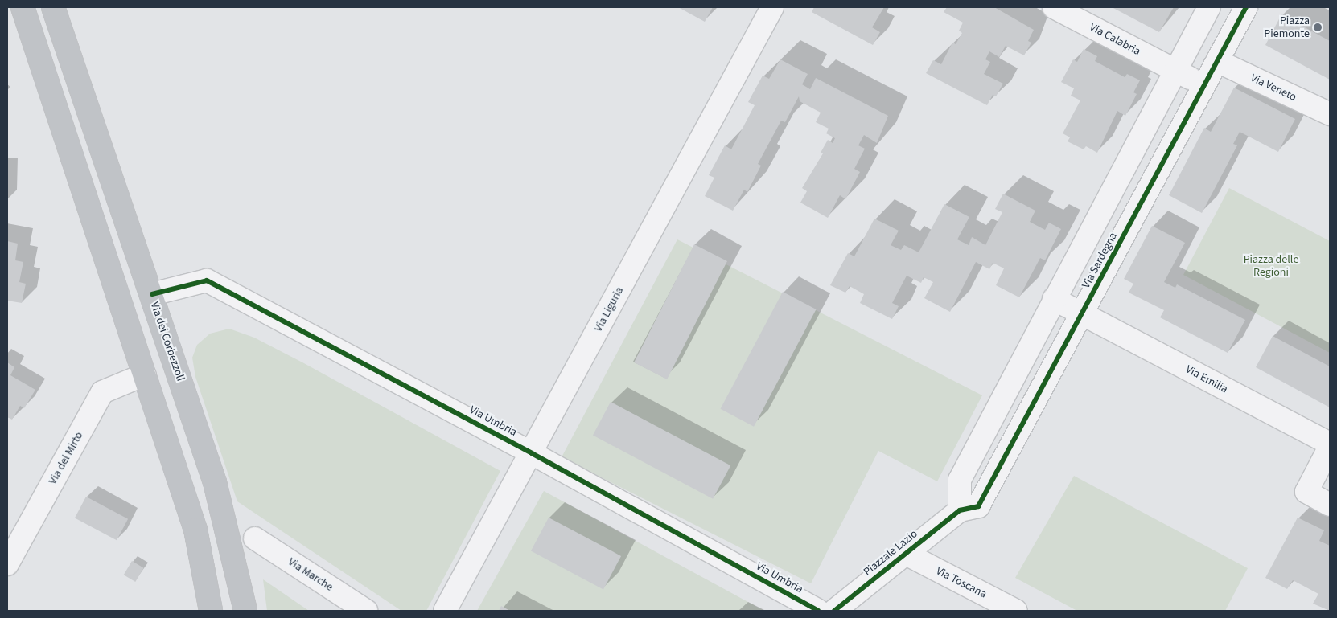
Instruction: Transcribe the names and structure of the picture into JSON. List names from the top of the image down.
{
  "streets": {
    "main road": ["Via dei Corbezzoli"],
    "street": [
      "Via Calabria",
      "Via Veneto",
      "Via Sardegna",
      "Via Liguria",
      "Via Emilia",
      "Via Umbria",
      "Via del Mirto",
      "Piazzale Lazio",
      "Via Marche",
      "Via Toscana"
    ]
  },
  "crossings": [
    ["Via Calabria", "Via Sardegna"],
    ["Via Veneto", "Via Sardegna"],
    ["Via Sardegna", "Via Emilia"],
    ["Via Sardegna", "Piazzale Lazio"],
    ["Via Liguria", "Via Umbria"],
    ["Via dei Corbezzoli", "Via Umbria"],
    ["Piazzale Lazio", "Via Toscana"]
  ],
  "parks": ["Piazza delle Regioni"],
  "places": ["Piazza Piemonte"]
}
